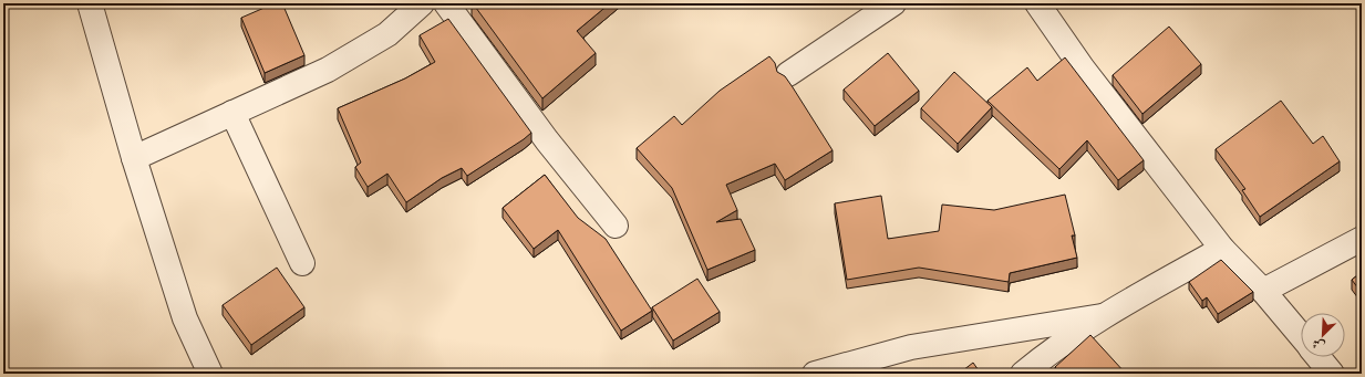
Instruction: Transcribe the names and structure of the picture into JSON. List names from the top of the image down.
{
  "north": "bottom left"
}
